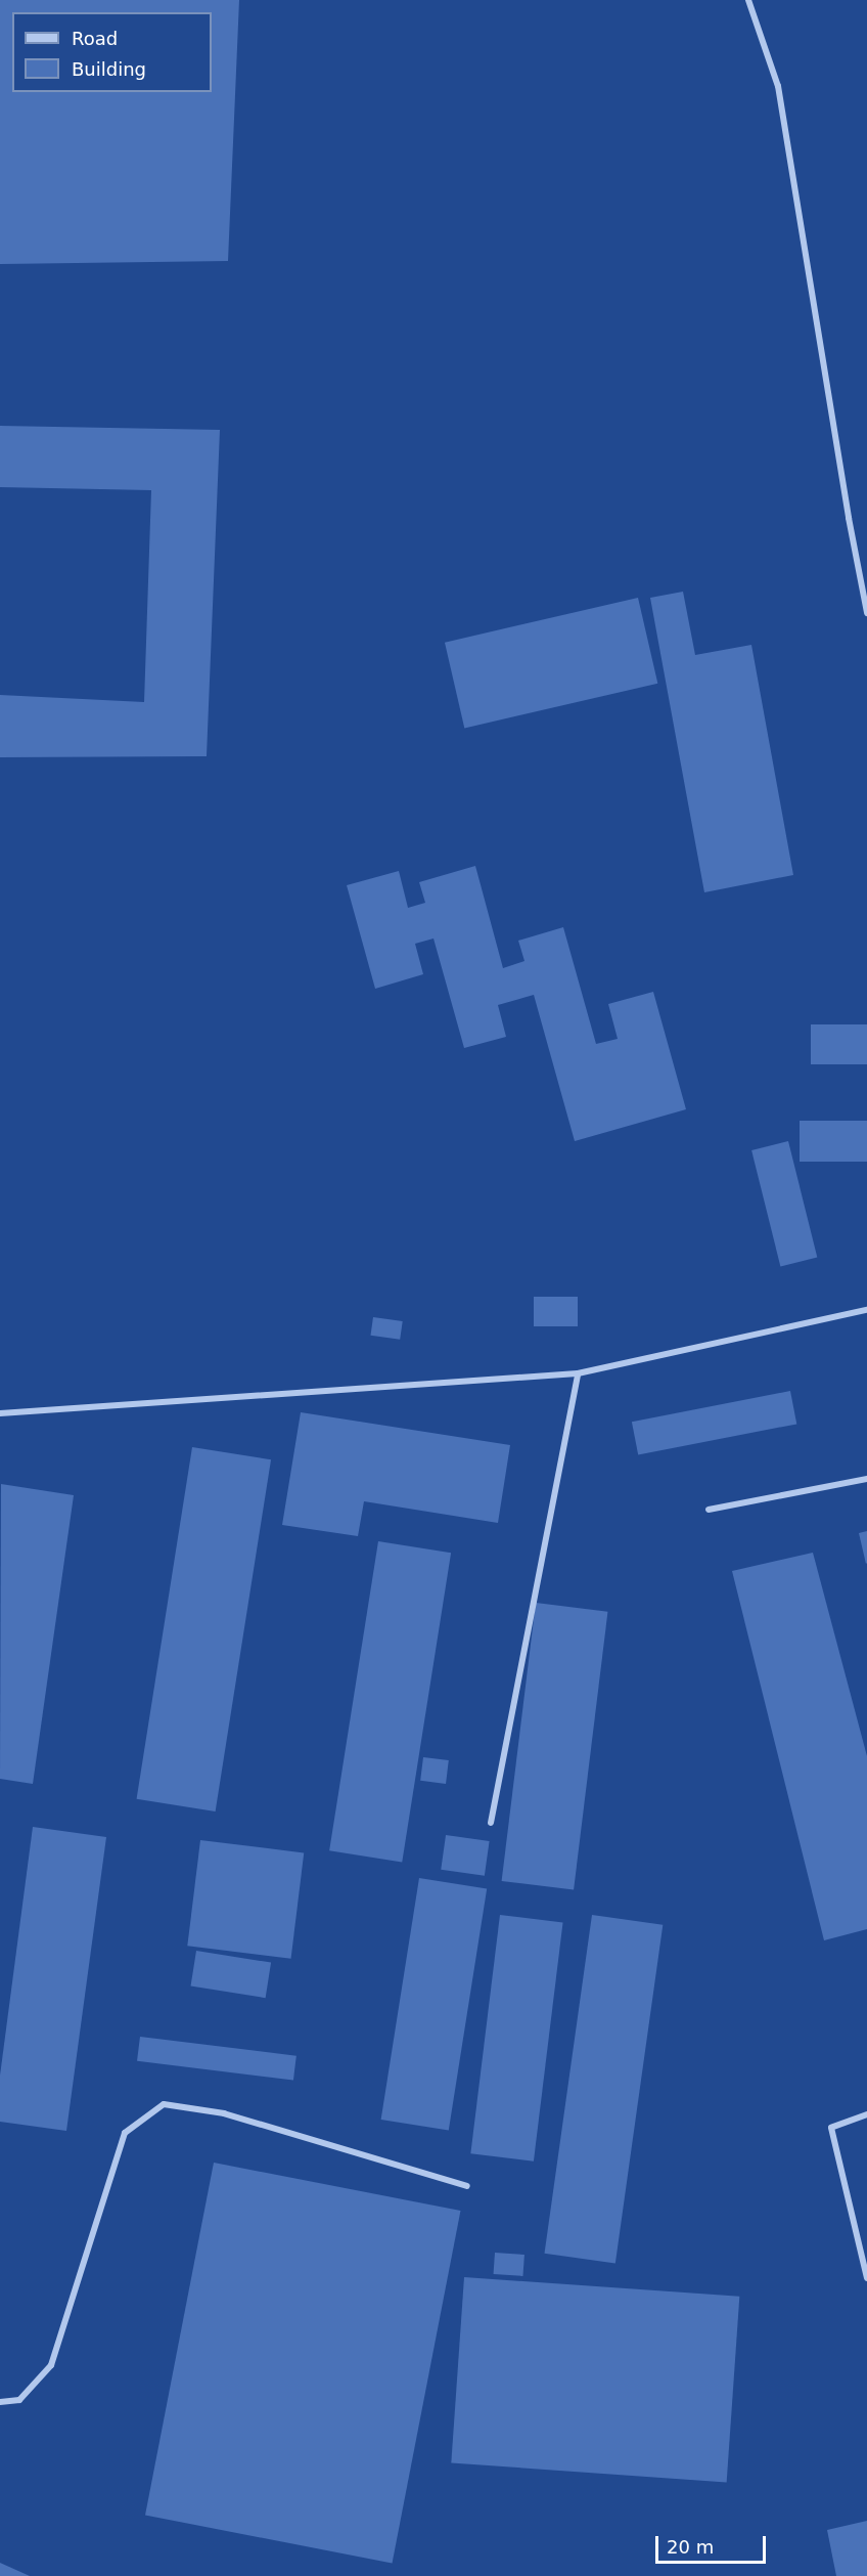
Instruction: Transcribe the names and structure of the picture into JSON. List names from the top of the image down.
{
  "legend": ["Road", "Building"],
  "scale_bar": "20 m"
}
